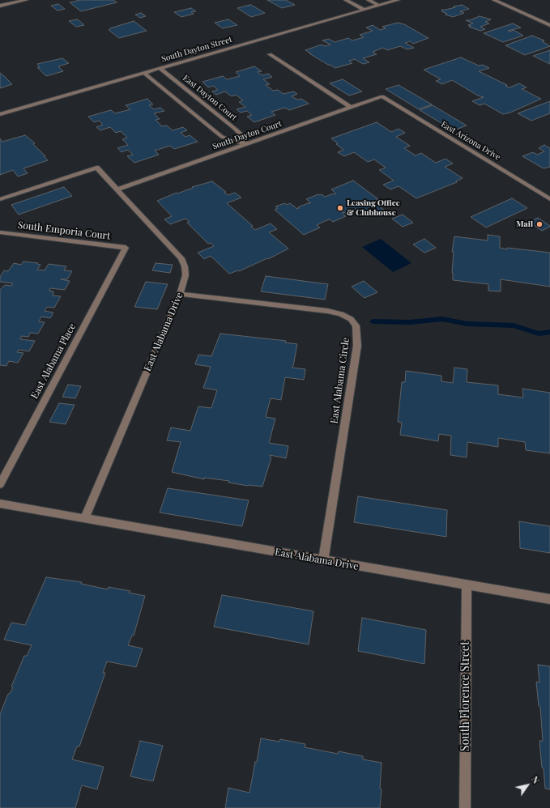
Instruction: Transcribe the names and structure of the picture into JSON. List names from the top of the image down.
{
  "streets": {
    "street": [
      "South Dayton Street",
      "East Dayton Court",
      "South Dayton Court",
      "East Arizona Drive",
      "South Emporia Court",
      "East Alabama Drive",
      "East Alabama Place",
      "East Alabama Circle",
      "South Florence Street"
    ]
  },
  "crossings": [
    ["South Dayton Street", "East Dayton Court"],
    ["East Dayton Court", "South Dayton Court"],
    ["South Dayton Court", "East Arizona Drive"],
    ["South Dayton Court", "East Alabama Drive"],
    ["South Emporia Court", "East Alabama Place"],
    ["East Alabama Drive", "East Alabama Circle"],
    ["East Alabama Drive", "South Florence Street"]
  ],
  "places": ["Leasing Office & Clubhouse", "Mail"],
  "north": "top right"
}
